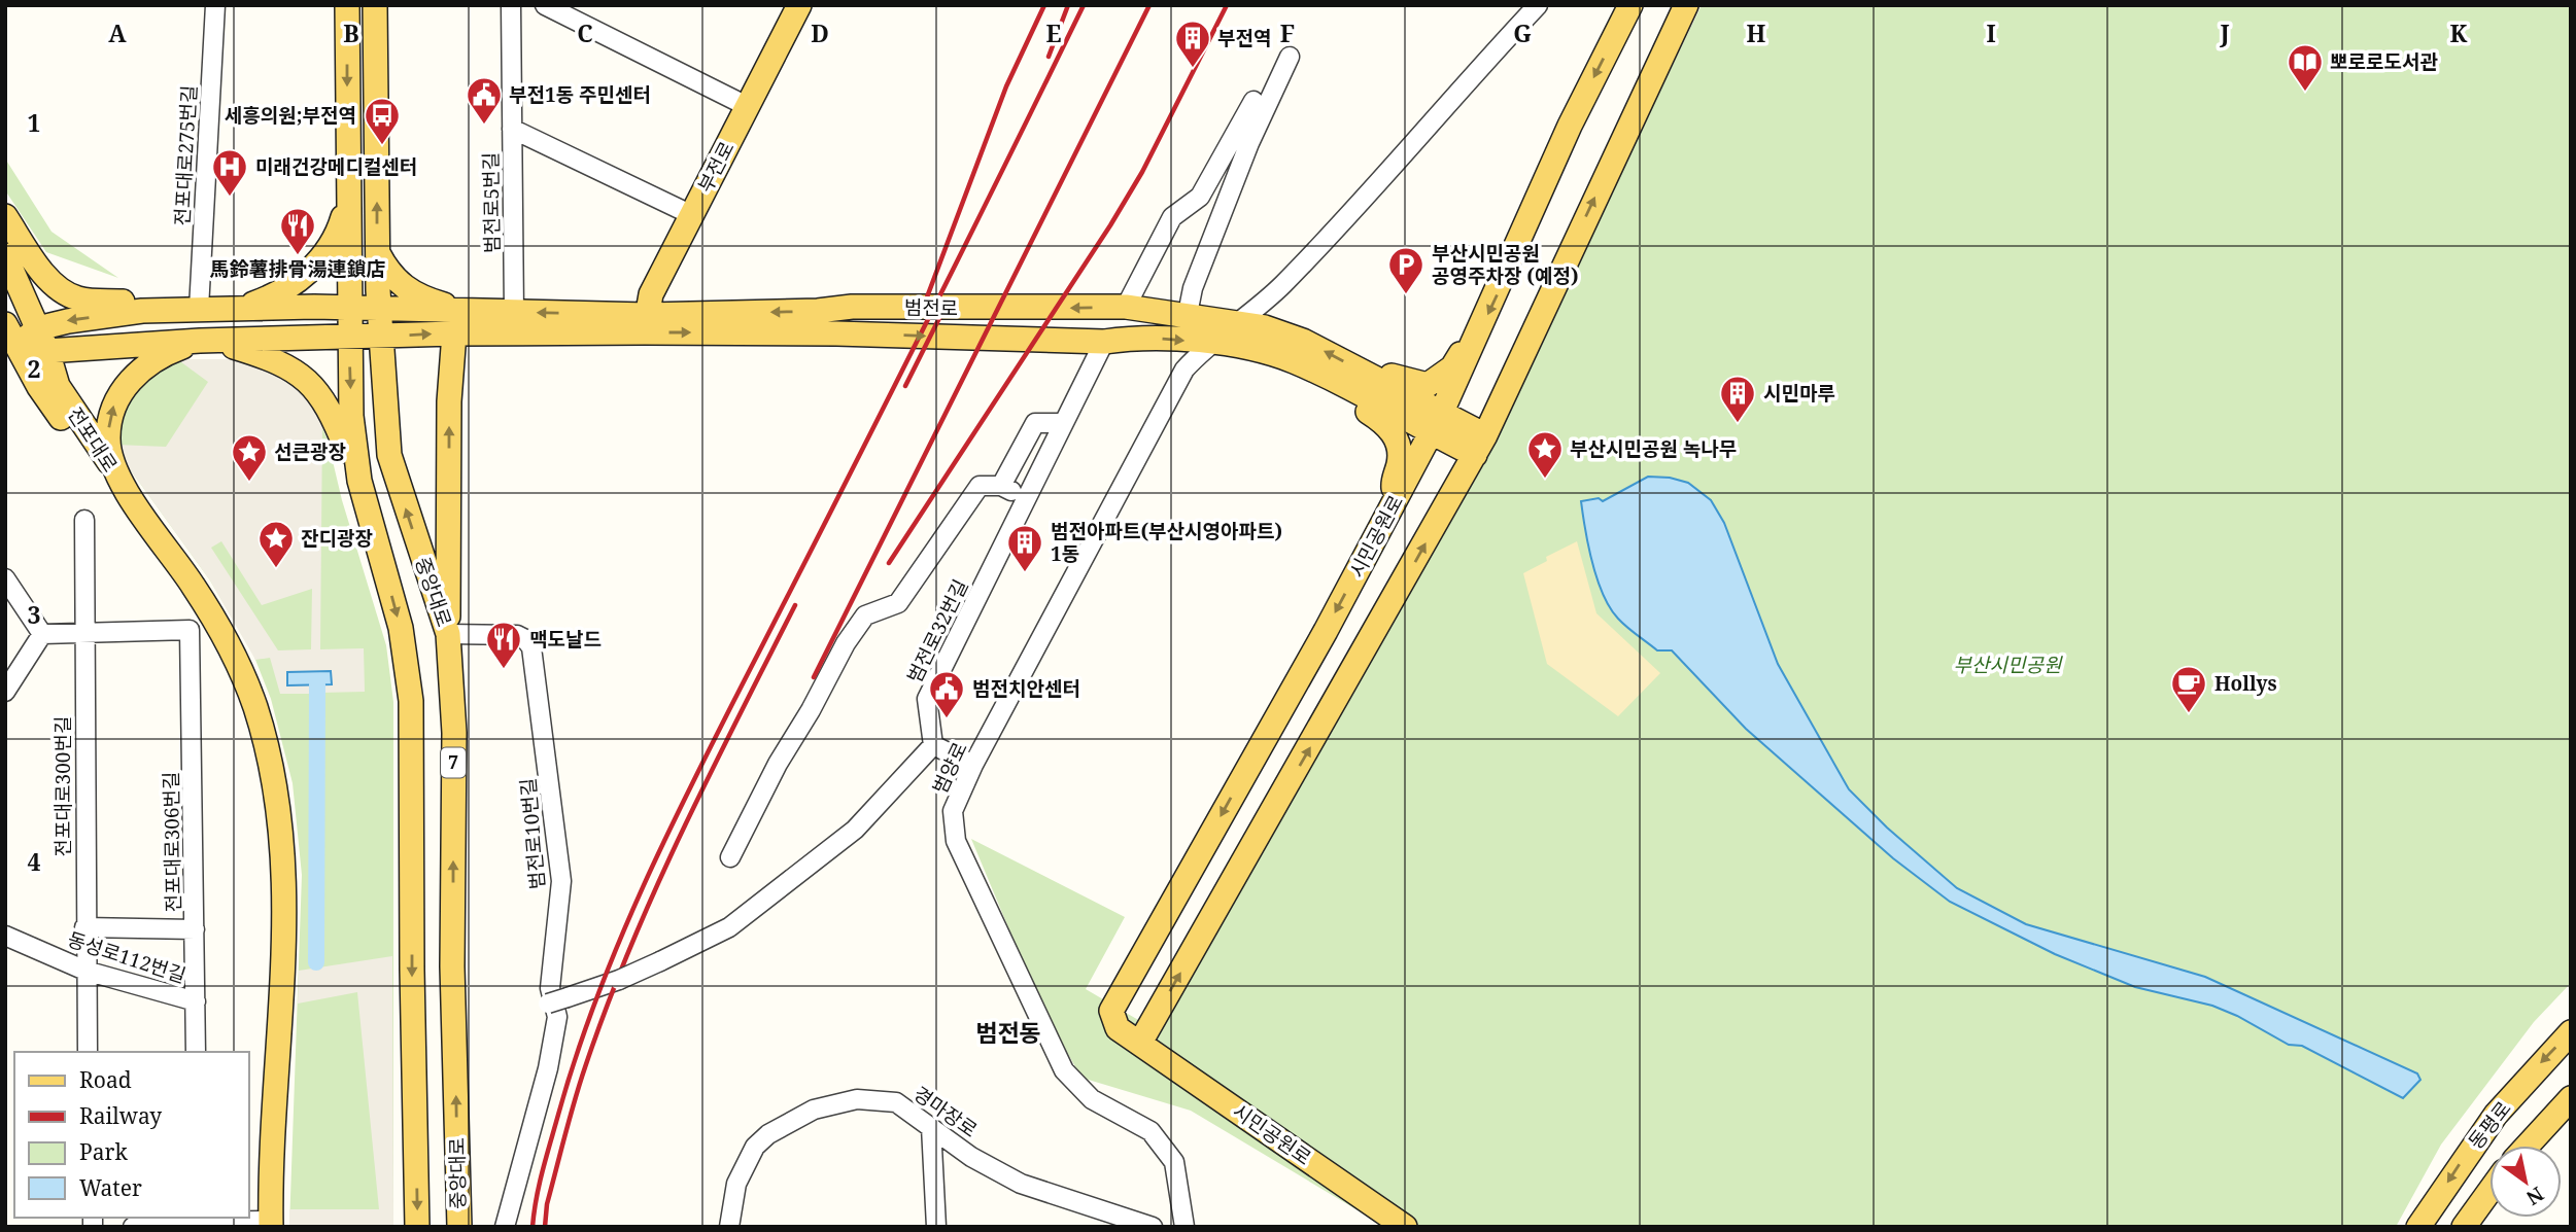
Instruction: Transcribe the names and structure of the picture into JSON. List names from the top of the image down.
{
  "streets": {
    "main road": [
      "부전로",
      "범전로",
      "전포대로",
      "시민공원로",
      "중앙대로",
      "7",
      "동평로"
    ],
    "street": [
      "전포대로275번길",
      "범전로5번길",
      "범전로32번길",
      "범양로",
      "전포대로300번길",
      "범전로10번길",
      "전포대로306번길",
      "동성로112번길",
      "경마장로"
    ]
  },
  "crossings": [
    ["부전로", "범전로"],
    ["범전로5번길", "범전로"],
    ["범전로", "시민공원로"],
    ["범전로", "중앙대로"],
    ["범전로", "범전로32번길"],
    ["범전로", "범양로"],
    ["중앙대로", "범전로10번길"],
    ["전포대로300번길", "동성로112번길"],
    ["전포대로306번길", "동성로112번길"]
  ],
  "districts": ["범전동"],
  "parks": ["부산시민공원"],
  "places": {
    "building": ["부전역", "시민마루", "범전아파트(부산시영아파트) 1동"],
    "library": ["뽀로로도서관"],
    "public building": ["부전1동 주민센터", "범전치안센터"],
    "bus stop": ["세흥의원;부전역"],
    "hospital": ["미래건강메디컬센터"],
    "restaurant": ["馬鈴薯排骨湯連鎖店", "맥도날드"],
    "parking": ["부산시민공원 공영주차장 (예정)"],
    "place": ["부산시민공원 녹나무", "선큰광장", "잔디광장"],
    "cafe": ["Hollys"]
  },
  "legend": [
    "Road",
    "Railway",
    "Park",
    "Water"
  ],
  "north": "bottom right",
  "grid": {
    "columns": [
      "A",
      "B",
      "C",
      "D",
      "E",
      "F",
      "G",
      "H",
      "I",
      "J",
      "K"
    ],
    "rows": [
      "1",
      "2",
      "3",
      "4"
    ]
  }
}
